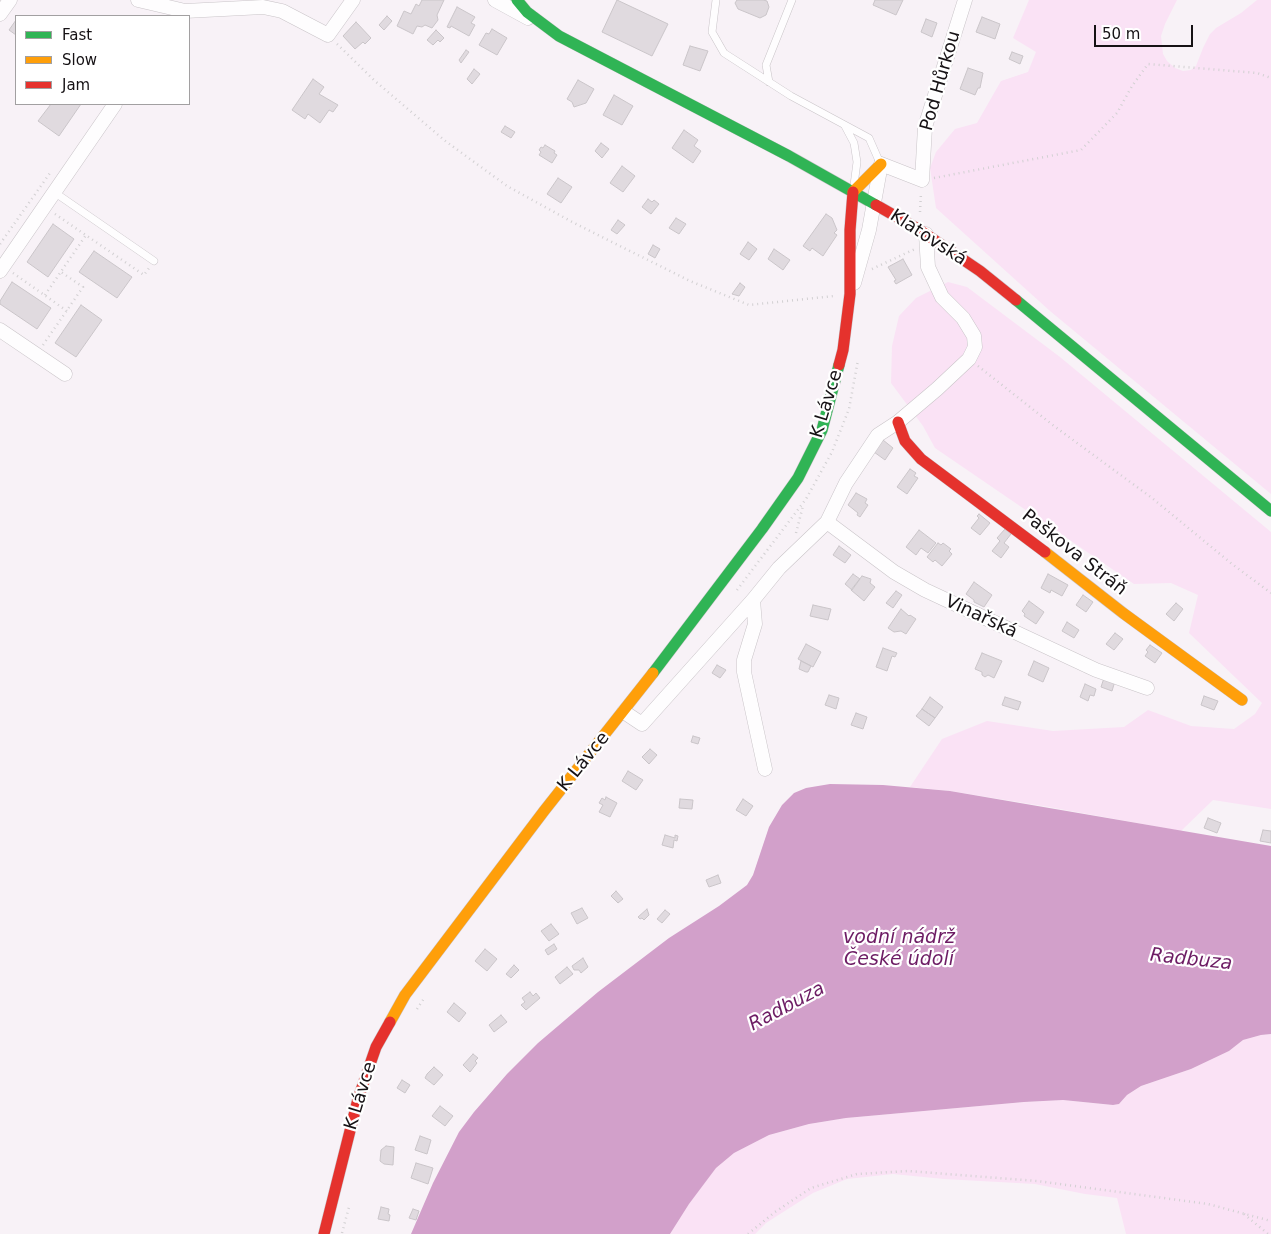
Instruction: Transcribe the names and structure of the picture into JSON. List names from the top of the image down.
{
  "streets": {
    "street": [
      "Pod Hůrkou",
      "Klatovská",
      "K Lávce",
      "Paškova Stráň",
      "Vinařská"
    ]
  },
  "crossings": [
    ["Klatovská", "K Lávce"]
  ],
  "water": ["vodní nádrž České údolí", "Radbuza"],
  "legend": ["Fast", "Slow", "Jam"],
  "scale_bar": "50 m"
}
